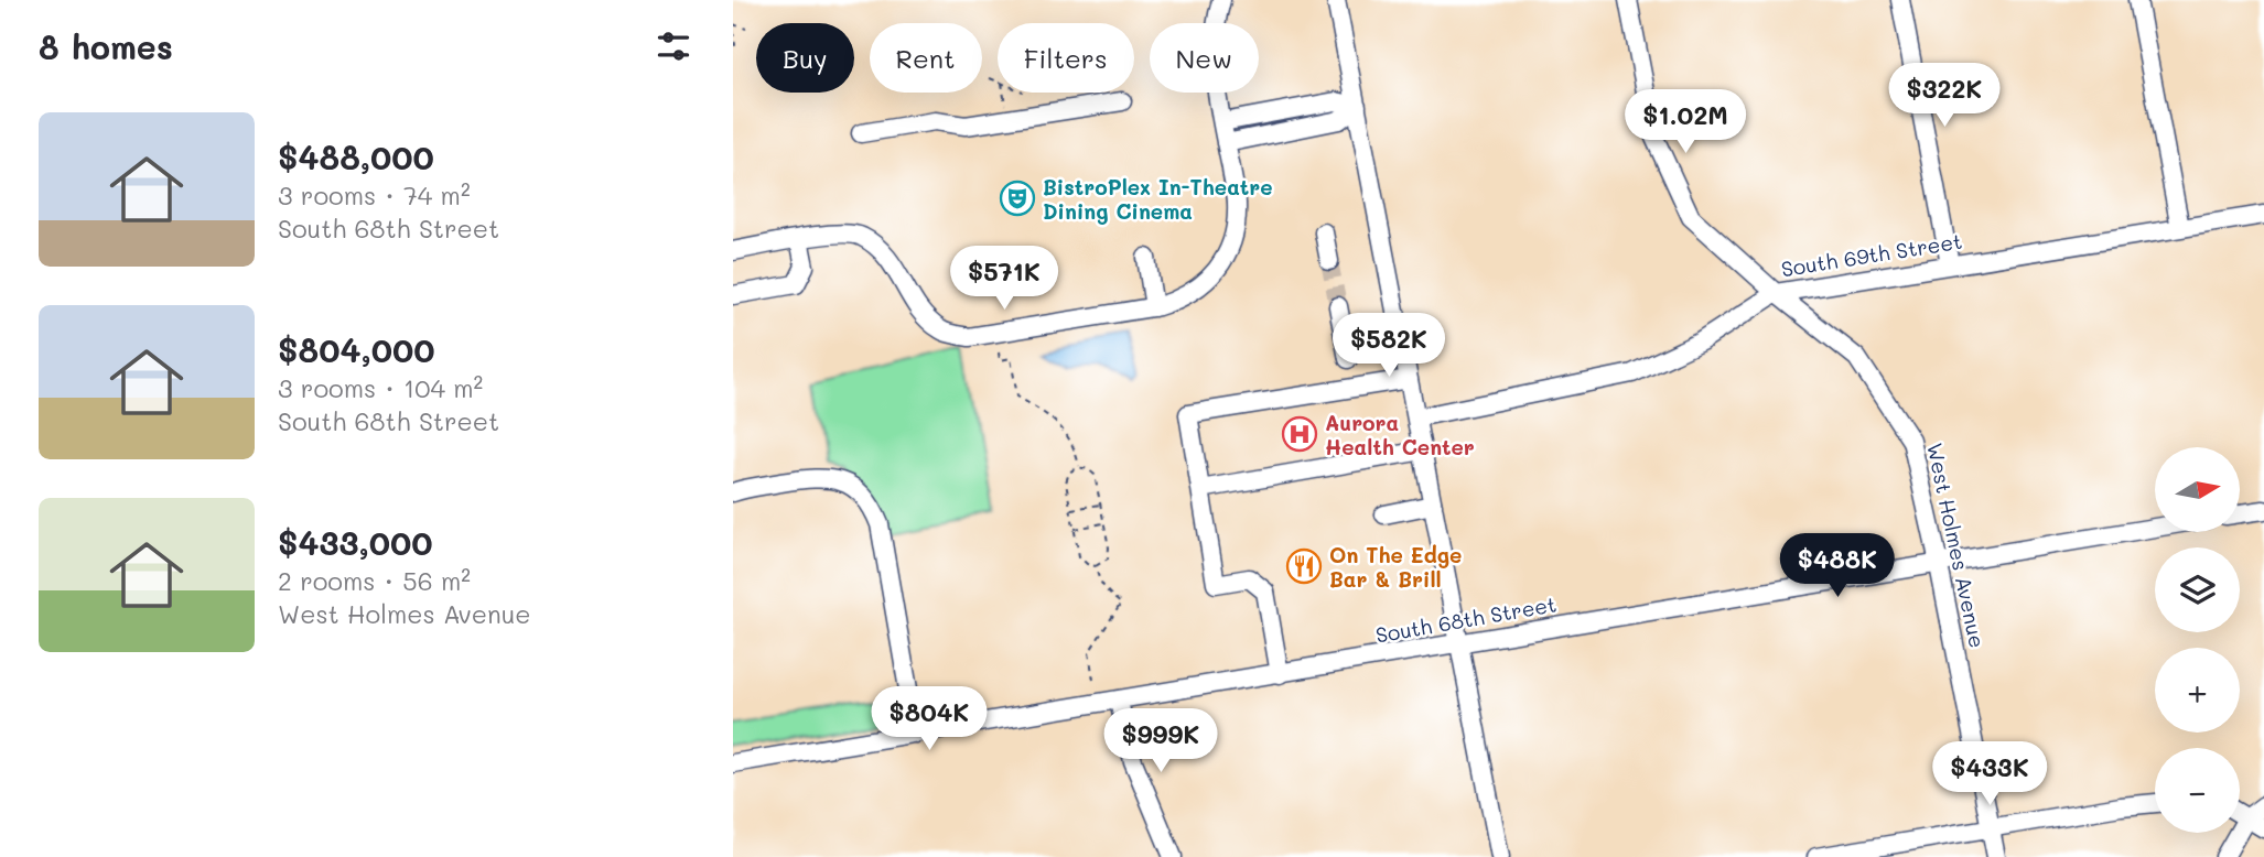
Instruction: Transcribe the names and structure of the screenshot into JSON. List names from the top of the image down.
{
  "streets": {
    "street": ["South 69th Street", "West Holmes Avenue", "South 68th Street"]
  },
  "crossings": [
    ["South 69th Street", "West Holmes Avenue"],
    ["West Holmes Avenue", "South 68th Street"]
  ],
  "places": {
    "theatre": ["BistroPlex In-Theatre Dining Cinema"],
    "hospital": ["Aurora Health Center"],
    "restaurant": ["On The Edge Bar & Brill"]
  },
  "north": "right",
  "page": {
    "heading": "8 homes",
    "chip": [
      "Buy",
      "Rent",
      "Filters",
      "New"
    ],
    "price": [
      "$322K",
      "$1.02M",
      "$571K",
      "$582K",
      "$488K",
      "$804K",
      "$999K",
      "$433K"
    ],
    "list": [
      {
        "name": "$488,000",
        "note": "3 rooms · 74 m² · South 68th Street"
      },
      {
        "name": "$804,000",
        "note": "3 rooms · 104 m² · South 68th Street"
      },
      {
        "name": "$433,000",
        "note": "2 rooms · 56 m² · West Holmes Avenue"
      }
    ],
    "map_buttons": ["+", "−"]
  }
}
